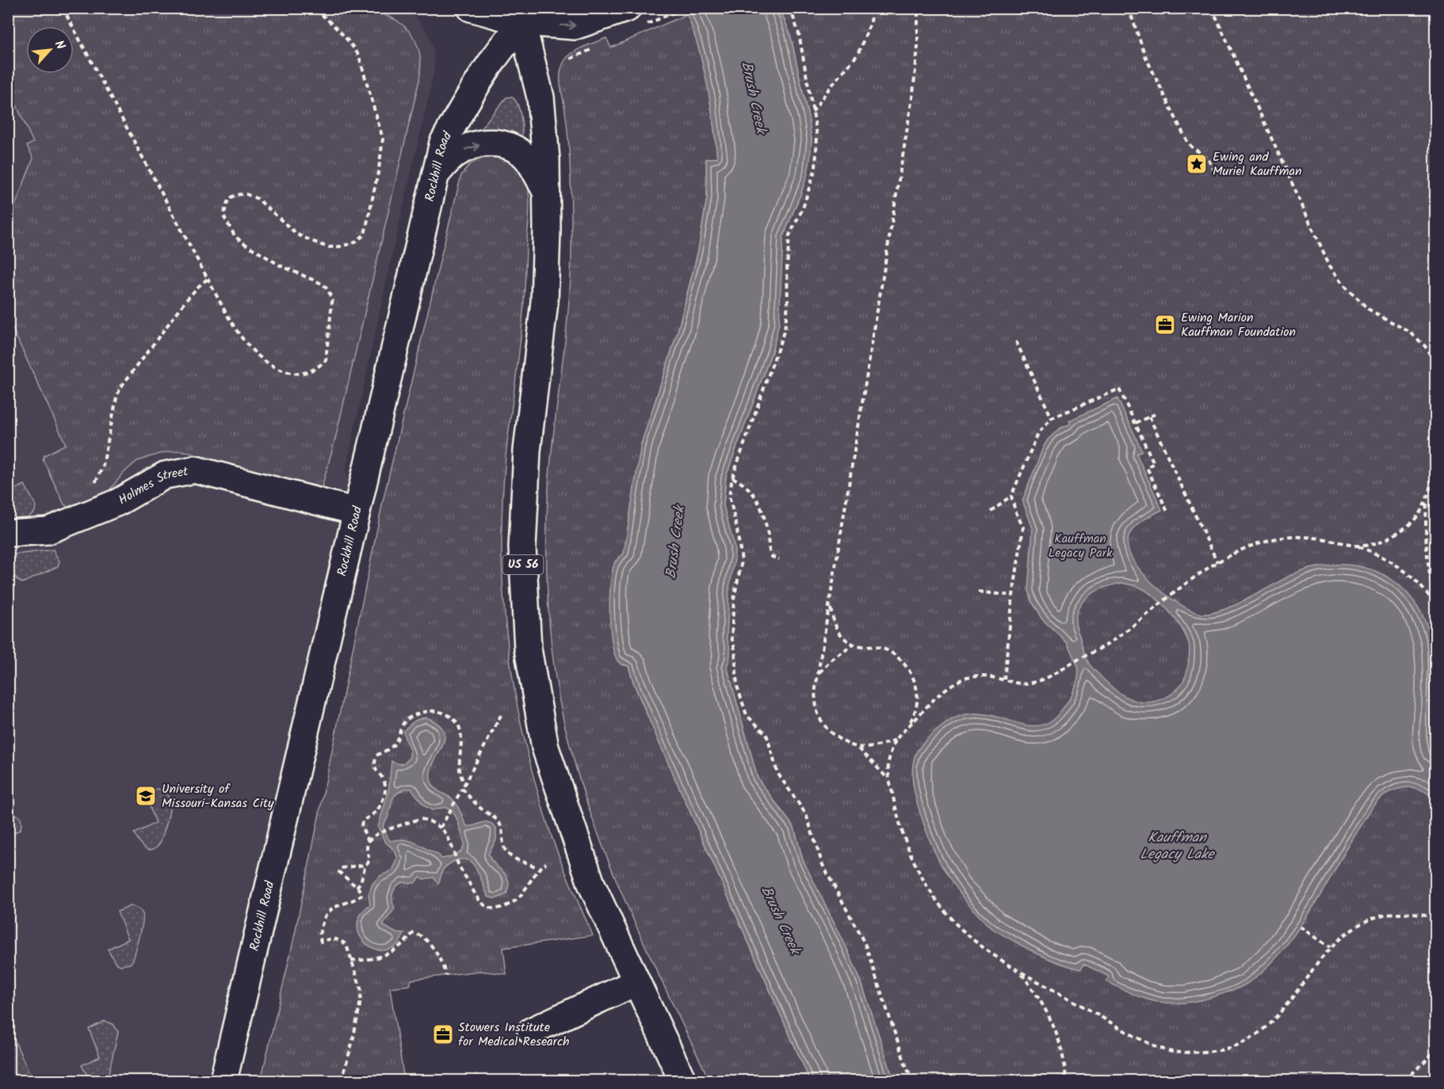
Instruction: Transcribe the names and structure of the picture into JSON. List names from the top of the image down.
{
  "streets": {
    "main road": ["Rockhill Road", "Holmes Street", "US 56"]
  },
  "crossings": [
    ["Rockhill Road", "Holmes Street"],
    ["Rockhill Road", "US 56"]
  ],
  "water": ["Brush Creek", "Kauffman Legacy Lake"],
  "parks": ["Kauffman Legacy Park"],
  "places": {
    "place": ["Ewing and Muriel Kauffman"],
    "office": ["Ewing Marion Kauffman Foundation", "Stowers Institute for Medical Research"],
    "school or university": ["University of Missouri-Kansas City"]
  },
  "north": "top right"
}
